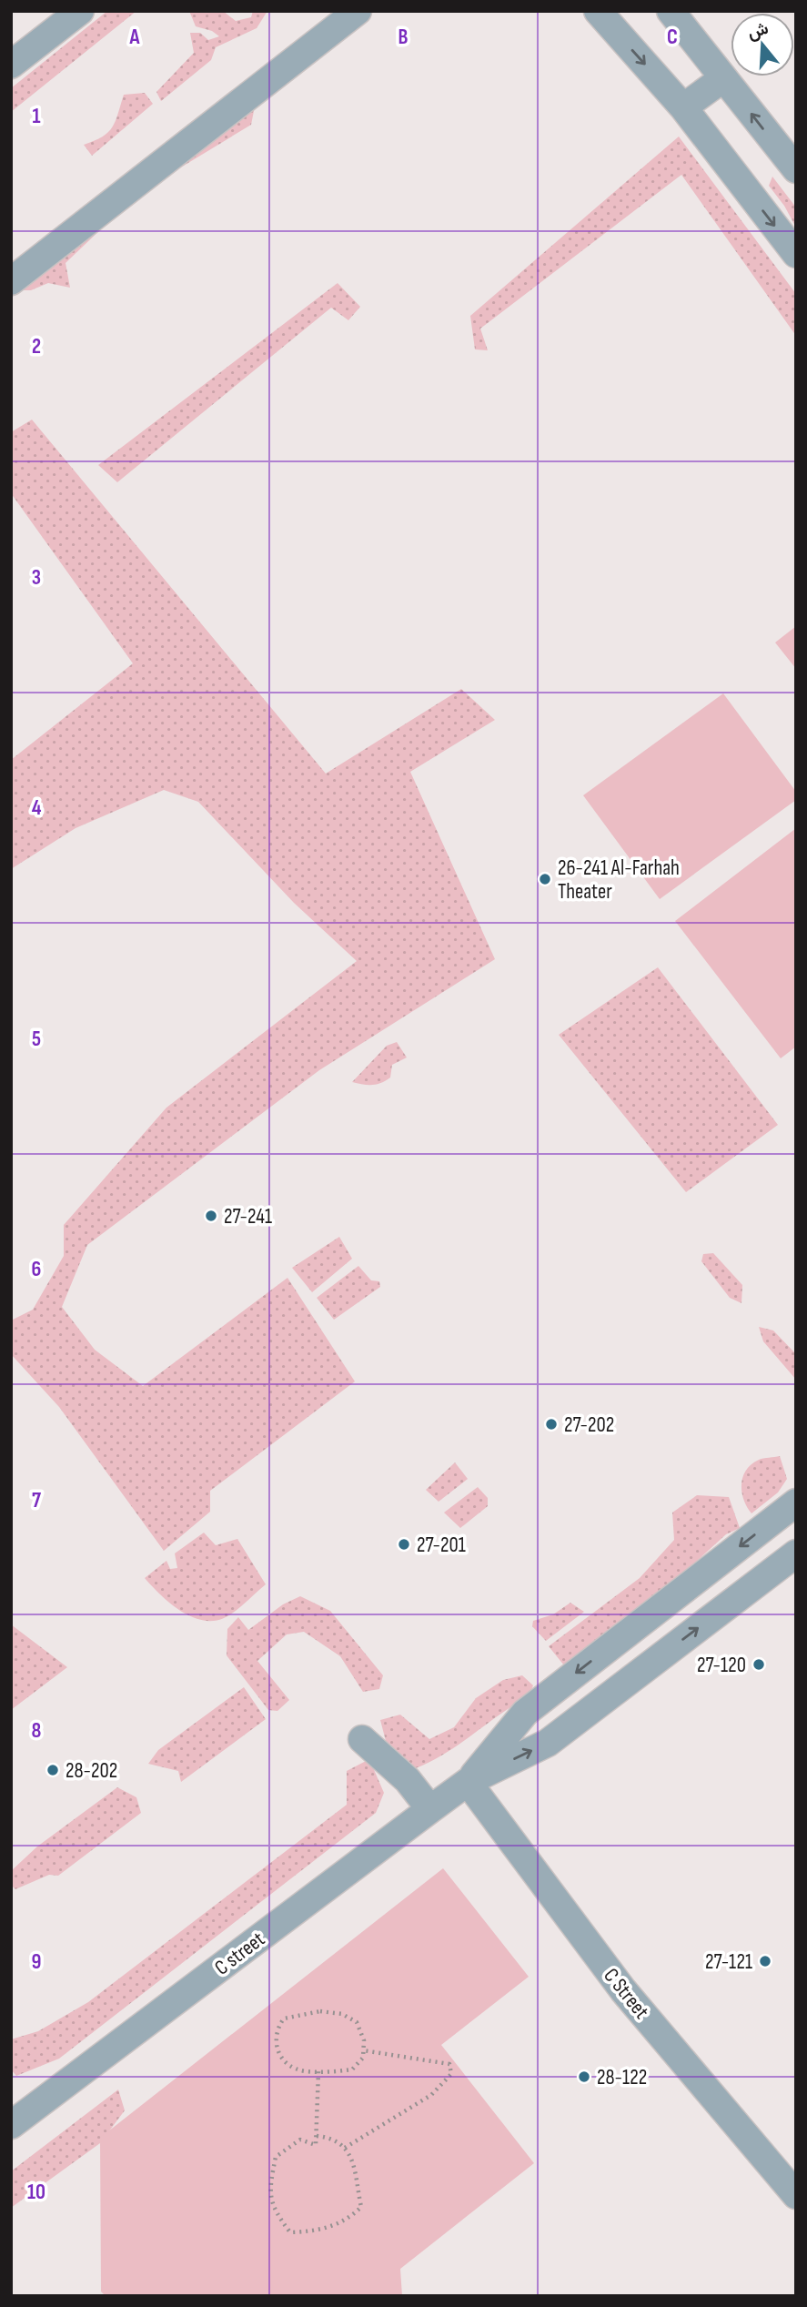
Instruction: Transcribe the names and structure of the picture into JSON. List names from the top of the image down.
{
  "streets": {
    "street": ["C street", "C Street"]
  },
  "crossings": [
    ["C street", "C Street"]
  ],
  "places": [
    "26-241 Al-Farhah Theater",
    "27-241",
    "27-202",
    "27-201",
    "27-120",
    "28-202",
    "27-121",
    "28-122"
  ],
  "north": "top",
  "grid": {
    "columns": ["A", "B", "C"],
    "rows": [
      "1",
      "2",
      "3",
      "4",
      "5",
      "6",
      "7",
      "8",
      "9",
      "10"
    ]
  }
}
